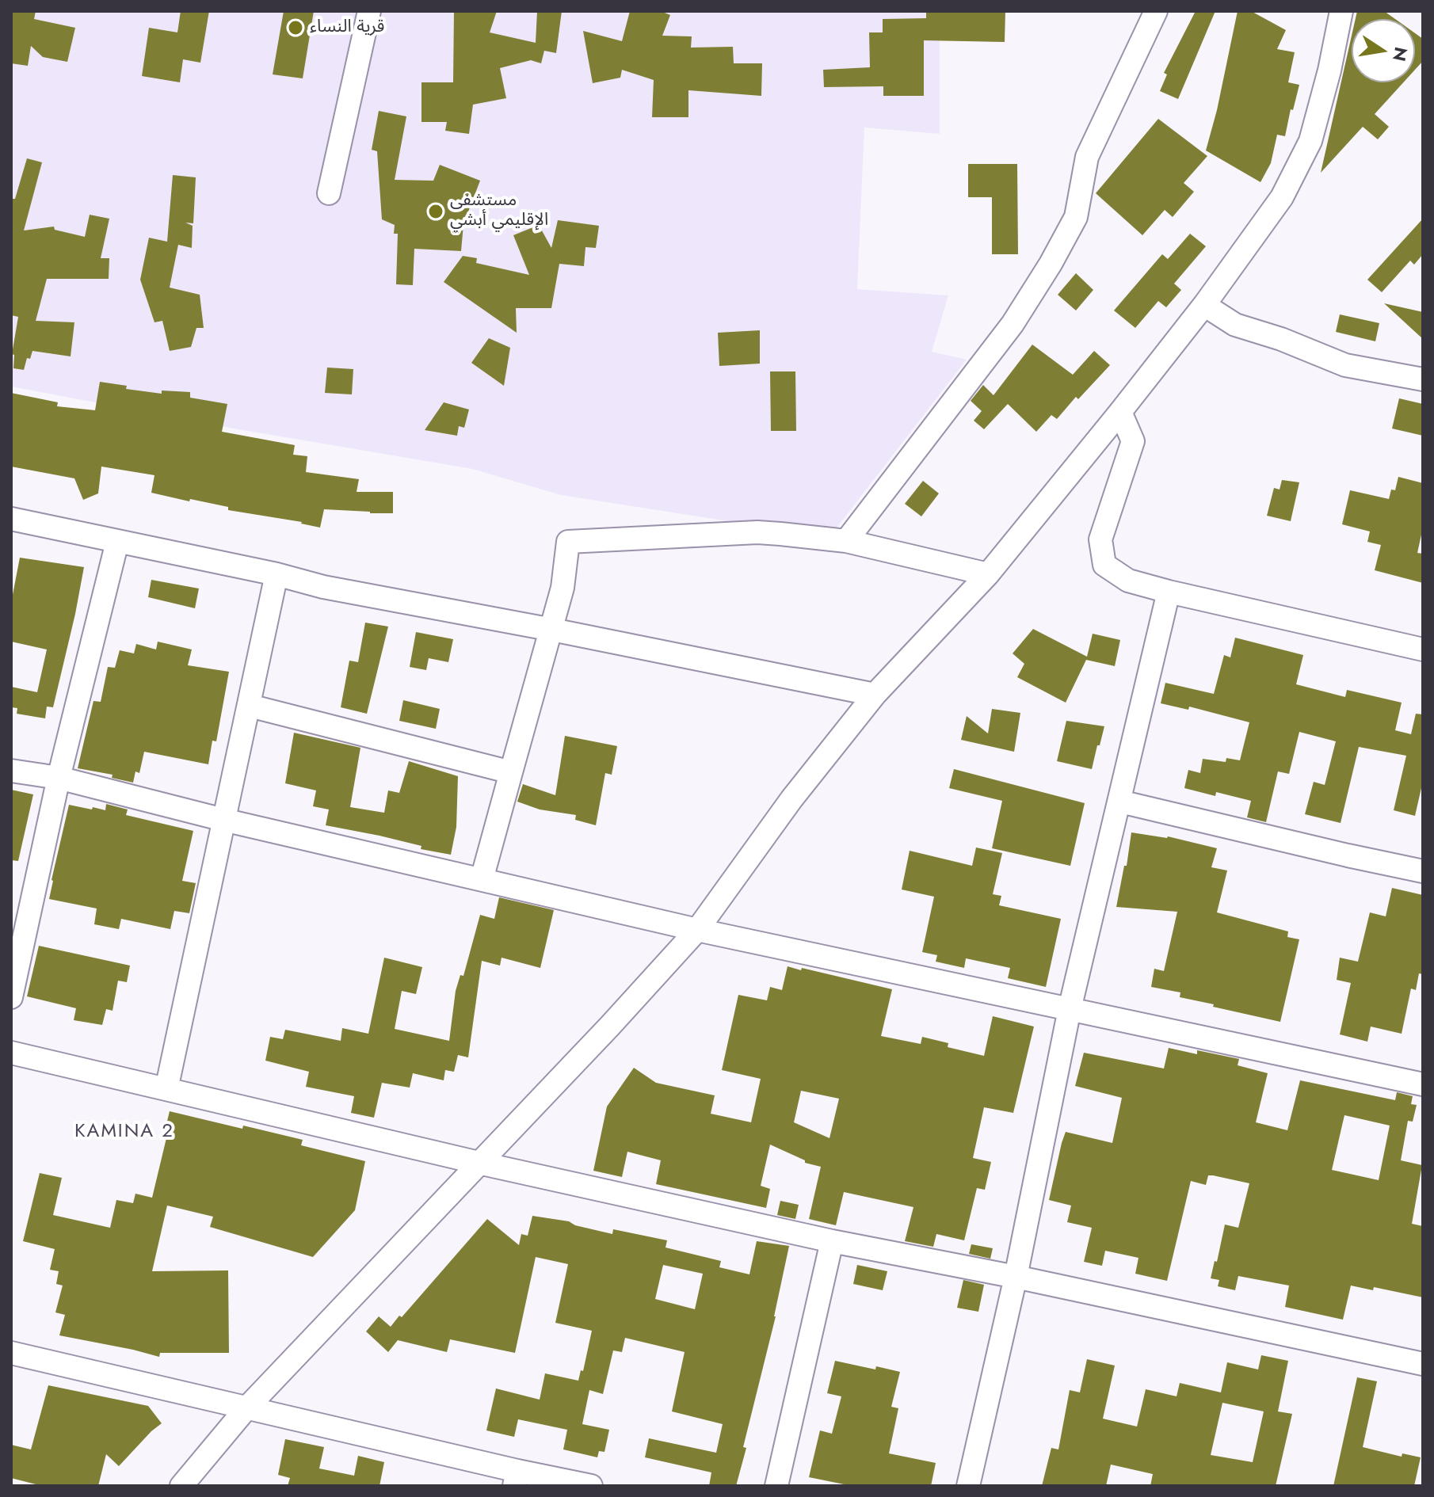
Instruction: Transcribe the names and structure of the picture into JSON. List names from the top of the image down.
{
  "districts": ["KAMINA 2"],
  "places": ["قرية النساء", "مستشفى الإقليمي أبشي"],
  "north": "right"
}
